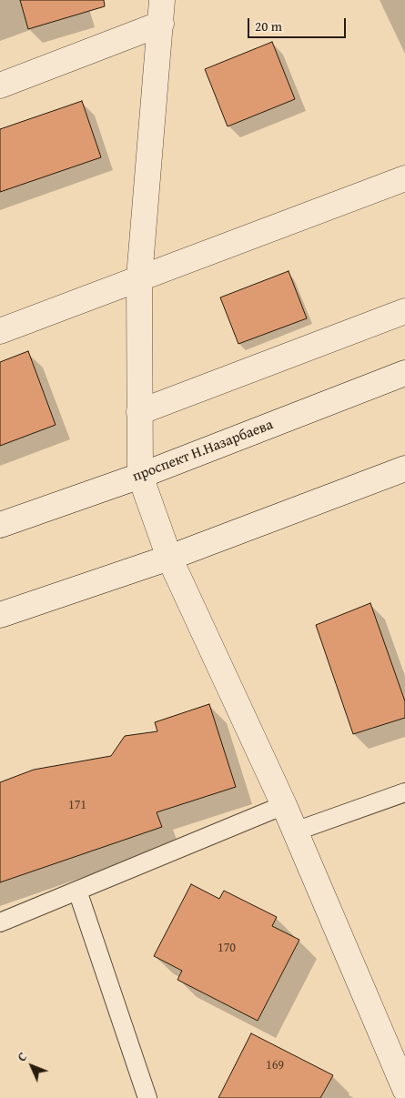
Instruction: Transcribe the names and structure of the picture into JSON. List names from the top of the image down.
{
  "streets": {
    "street": ["проспект Н.Назарбаева"]
  },
  "house_numbers": ["171", "170", "169"],
  "scale_bar": "20 m",
  "north": "top left"
}
